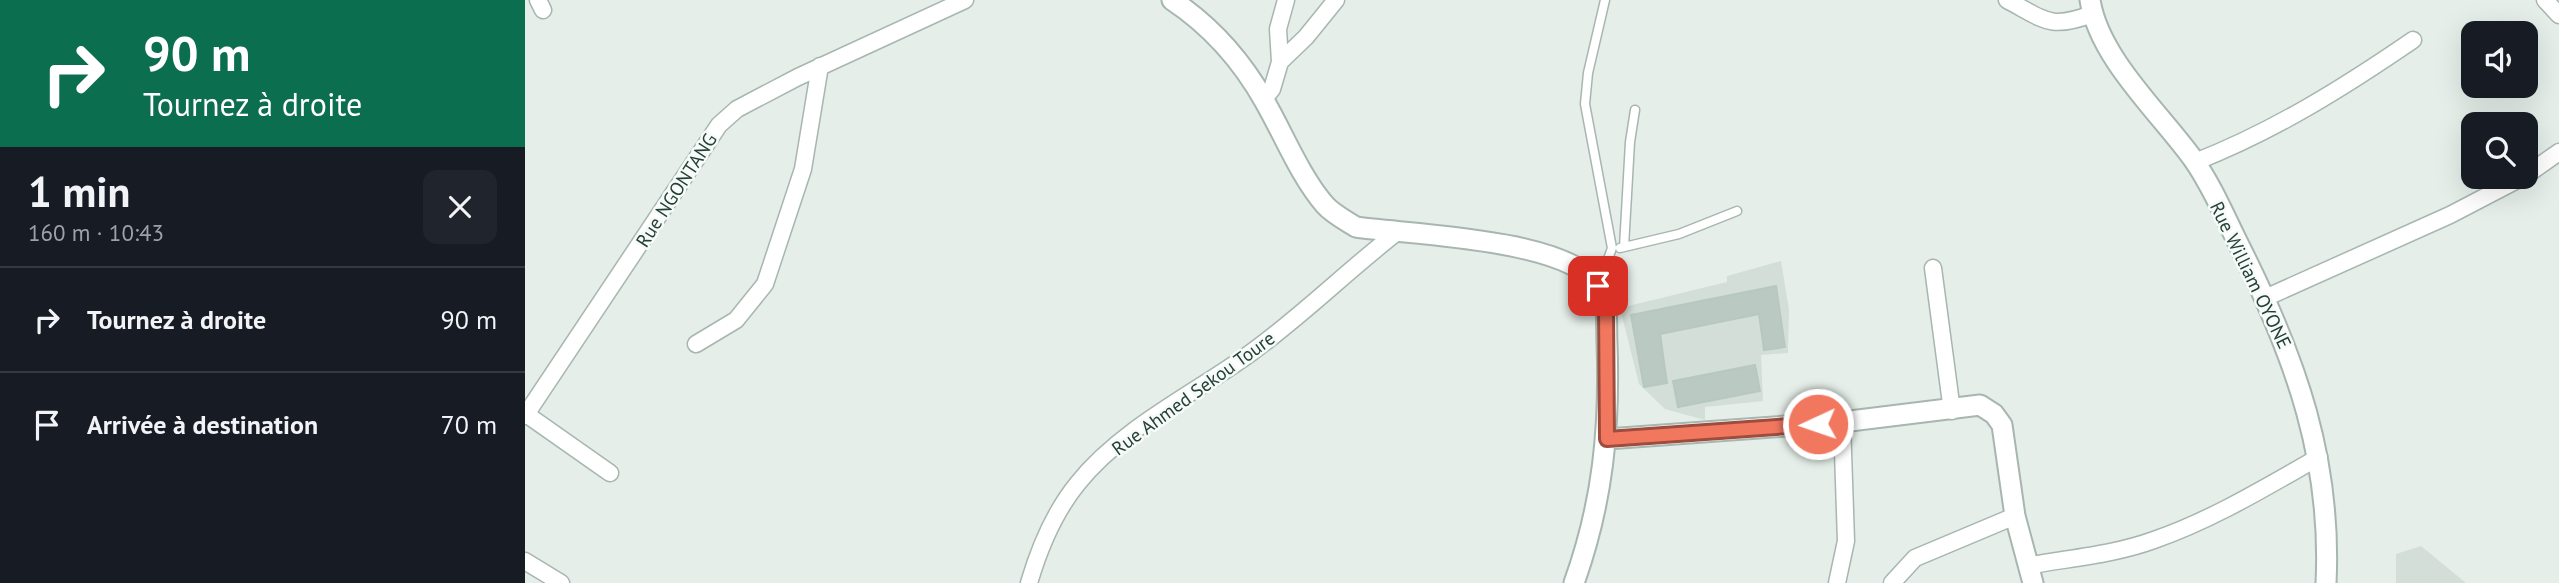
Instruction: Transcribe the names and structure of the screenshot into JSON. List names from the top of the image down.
{
  "streets": {
    "street": ["Rue NGONTANG", "Rue William OYONE", "Rue Ahmed Sekou Toure"]
  },
  "page": {
    "turn": ["90 m", "Tournez à droite"],
    "heading": ["1 min", "160 m · 10:43"],
    "list": [
      {
        "name": "Tournez à droite",
        "value": "90 m"
      },
      {
        "name": "Arrivée à destination",
        "value": "70 m"
      }
    ]
  }
}
